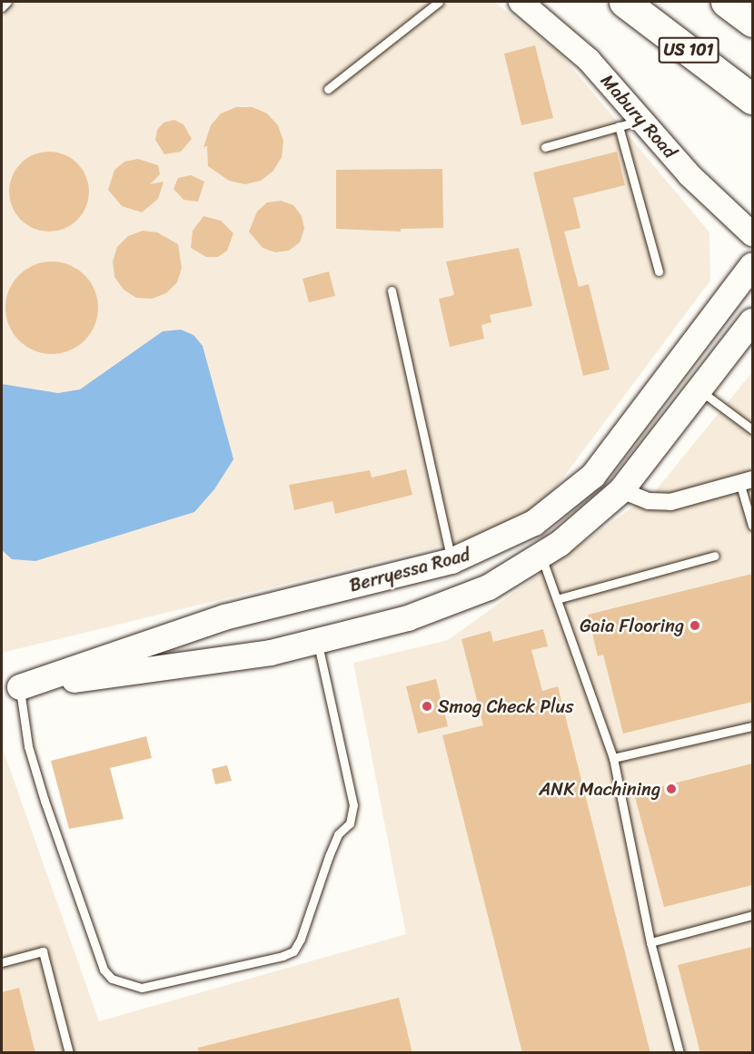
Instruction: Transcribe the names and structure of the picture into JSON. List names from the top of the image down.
{
  "streets": {
    "highway": ["US 101"],
    "main road": ["Berryessa Road"],
    "street": ["Mabury Road"]
  },
  "places": ["Gaia Flooring", "Smog Check Plus", "ANK Machining"]
}
